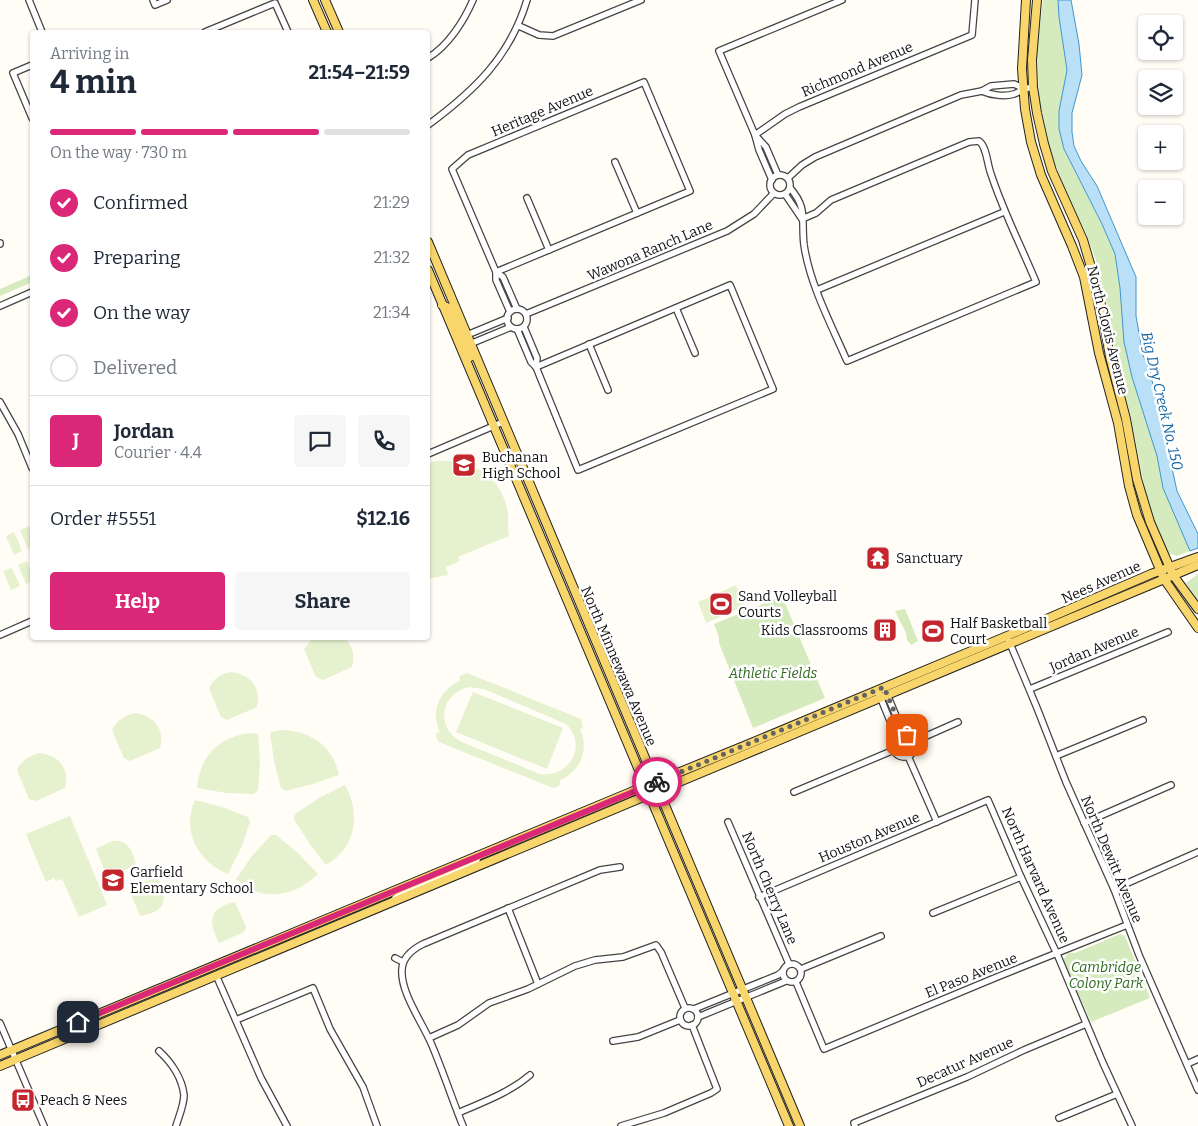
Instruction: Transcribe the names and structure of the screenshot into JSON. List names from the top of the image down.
{
  "streets": {
    "main road": ["North Clovis Avenue", "Nees Avenue", "North Minnewawa Avenue"],
    "street": [
      "Richmond Avenue",
      "Heritage Avenue",
      "Wawona Ranch Lane",
      "Jordan Avenue",
      "Houston Avenue",
      "North Dewitt Avenue",
      "North Harvard Avenue",
      "North Cherry Lane",
      "El Paso Avenue",
      "Decatur Avenue"
    ]
  },
  "crossings": [
    ["North Clovis Avenue", "Nees Avenue"],
    ["Nees Avenue", "North Minnewawa Avenue"],
    ["Nees Avenue", "North Dewitt Avenue"],
    ["Jordan Avenue", "North Dewitt Avenue"],
    ["Houston Avenue", "North Harvard Avenue"],
    ["Houston Avenue", "North Cherry Lane"],
    ["North Dewitt Avenue", "El Paso Avenue"],
    ["North Harvard Avenue", "El Paso Avenue"],
    ["North Harvard Avenue", "Decatur Avenue"],
    ["North Cherry Lane", "El Paso Avenue"]
  ],
  "water": ["Big Dry Creek No. 150"],
  "parks": ["Athletic Fields", "Cambridge Colony Park"],
  "places": {
    "school or university": ["Buchanan High School", "Garfield Elementary School"],
    "temple": ["Sanctuary"],
    "sports": ["Sand Volleyball Courts", "Half Basketball Court"],
    "building": ["Kids Classrooms"],
    "bus stop": ["Peach & Nees"]
  },
  "page": {
    "map_buttons": ["+", "−"],
    "heading": ["4 min", "Arriving in", "21:54–21:59"],
    "panel": [
      "Jordan",
      "Courier · 4.4",
      "Order #5551",
      "$12.16"
    ],
    "bar": "On the way · 730 m",
    "list": [
      ["Confirmed", "21:29"],
      ["Preparing", "21:32"],
      ["On the way", "21:34"],
      "Delivered"
    ],
    "round": "J",
    "buttons": ["Help", "Share"]
  }
}
